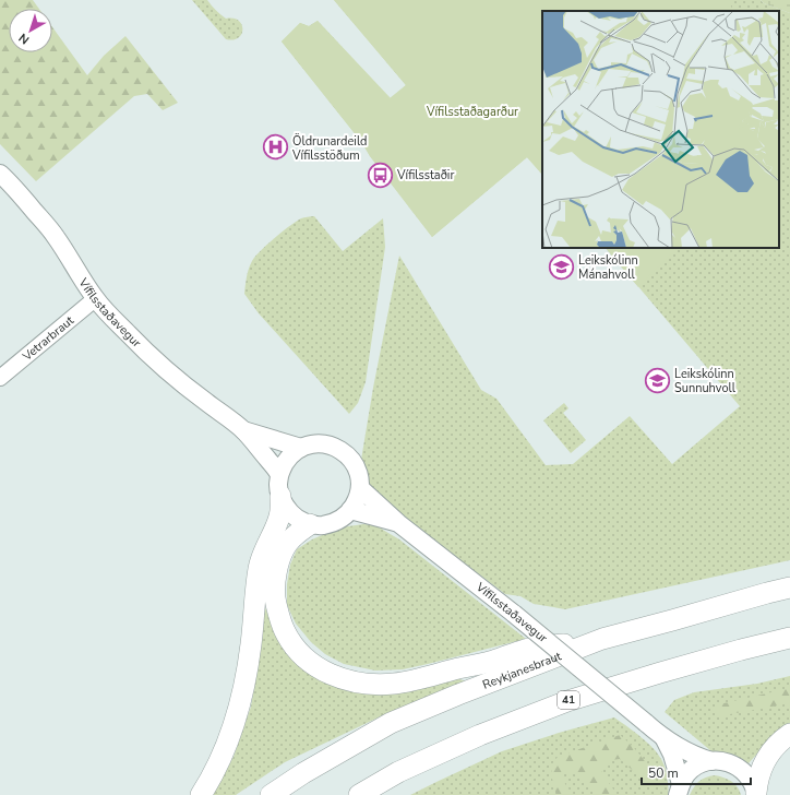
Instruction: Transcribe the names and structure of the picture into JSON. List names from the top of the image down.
{
  "streets": {
    "highway": ["Reykjanesbraut", "41"],
    "main road": ["Vífilsstaðavegur"],
    "street": ["Vetrarbraut"]
  },
  "crossings": [
    ["Vífilsstaðavegur", "Vetrarbraut"]
  ],
  "parks": ["Vífilsstaðagarður"],
  "places": {
    "hospital": ["Öldrunardeild Vífilsstöðum"],
    "bus stop": ["Vífilsstaðir"],
    "school or university": ["Leikskólinn Mánahvoll", "Leikskólinn Sunnuhvoll"]
  },
  "scale_bar": "50 m",
  "north": "bottom left"
}
